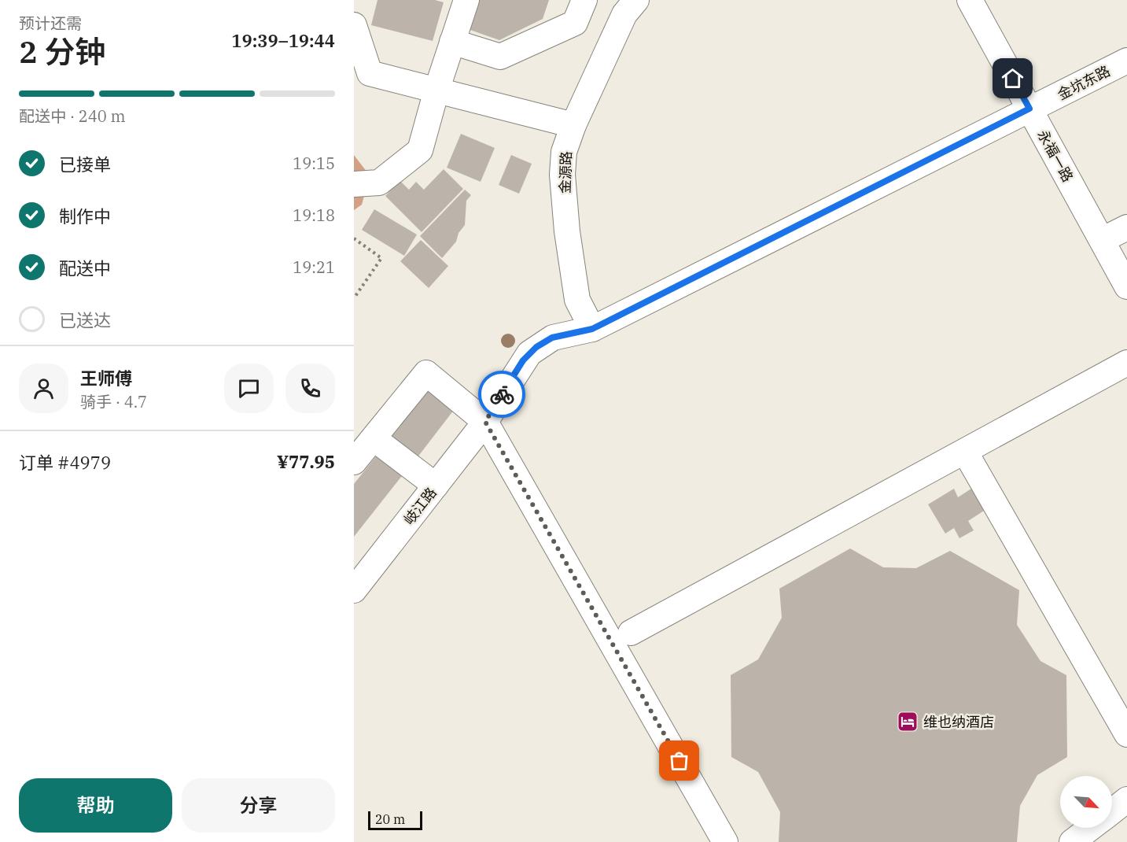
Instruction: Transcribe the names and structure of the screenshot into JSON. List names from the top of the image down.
{
  "streets": {
    "street": [
      "金坑东路",
      "永福一路",
      "金源路",
      "岐江路"
    ]
  },
  "crossings": [
    ["金坑东路", "永福一路"],
    ["金坑东路", "金源路"],
    ["金坑东路", "岐江路"]
  ],
  "places": {
    "hotel": ["维也纳酒店"]
  },
  "scale_bar": "20 m",
  "north": "bottom right",
  "page": {
    "heading": ["2 分钟", "预计还需", "19:39–19:44"],
    "panel": [
      "王师傅",
      "骑手 · 4.7",
      "订单 #4979",
      "¥77.95"
    ],
    "bar": "配送中 · 240 m",
    "list": [
      ["已接单", "19:15"],
      ["制作中", "19:18"],
      ["配送中", "19:21"],
      "已送达"
    ],
    "buttons": ["帮助", "分享"],
    "scale": "20 m"
  }
}
